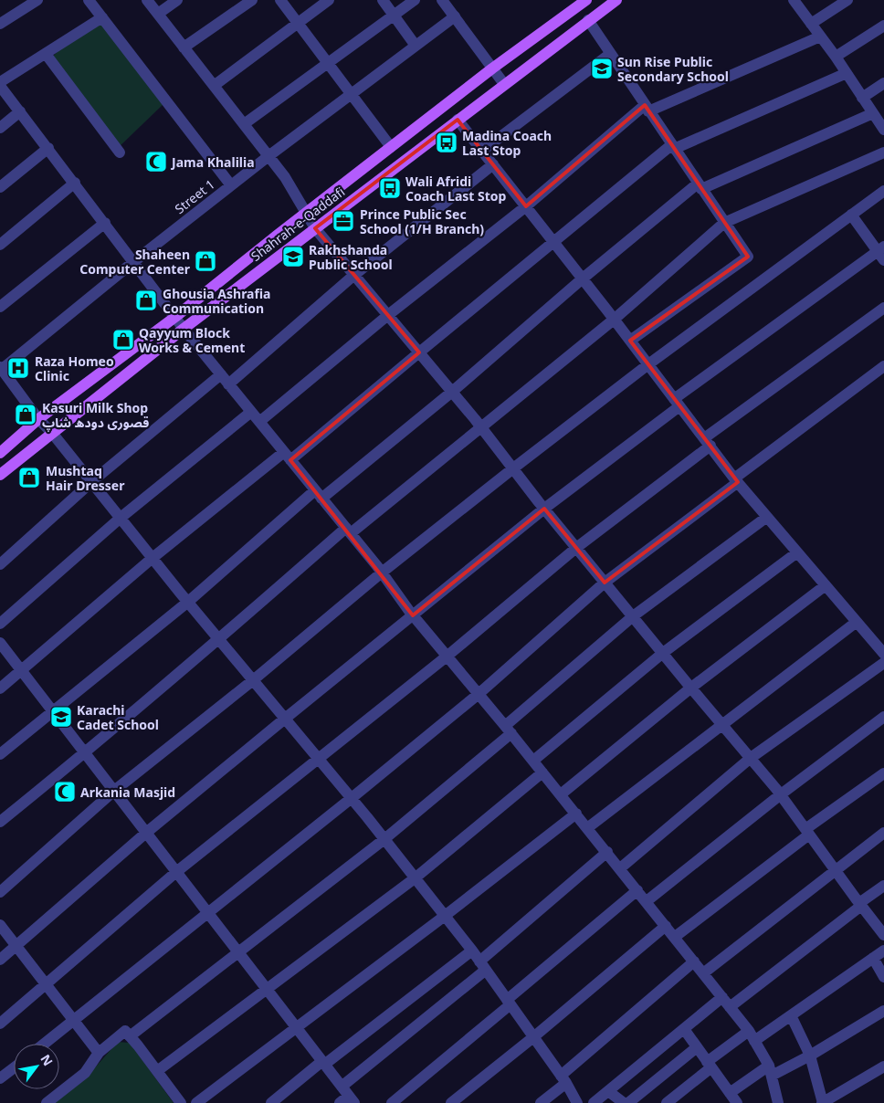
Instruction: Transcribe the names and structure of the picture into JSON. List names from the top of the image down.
{
  "streets": {
    "main road": ["Shahrah-e-Qaddafi"],
    "street": ["Street 1"]
  },
  "places": {
    "school or university": ["Sun Rise Public Secondary School", "Rakhshanda Public School", "Karachi Cadet School"],
    "bus stop": ["Madina Coach Last Stop", "Wali Afridi Coach Last Stop"],
    "mosque": ["Jama Khalilia", "Arkania Masjid"],
    "office": ["Prince Public Sec School (1/H Branch)"],
    "shop": [
      "Shaheen Computer Center",
      "Ghousia Ashrafia Communication",
      "Qayyum Block Works & Cement",
      "Kasuri Milk Shop قصوری دودھ شاپ",
      "Mushtaq Hair Dresser"
    ],
    "hospital": ["Raza Homeo Clinic"]
  },
  "north": "top right"
}
